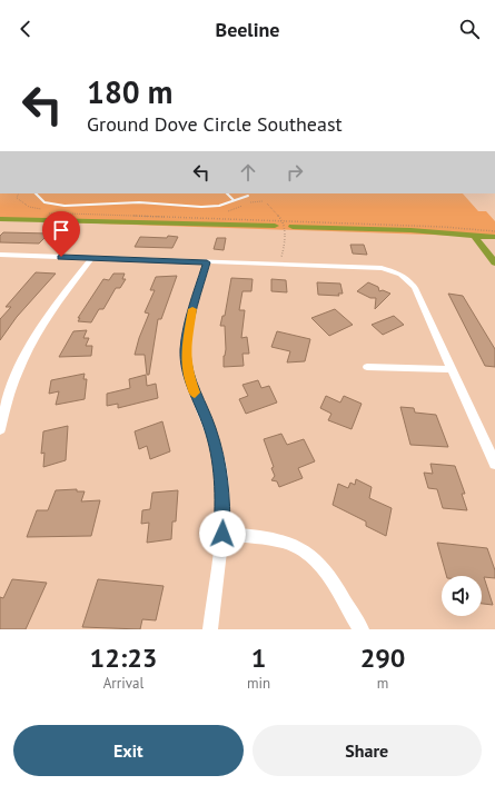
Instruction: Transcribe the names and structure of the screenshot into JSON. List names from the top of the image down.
{
  "page": {
    "header": "Beeline",
    "turn": ["180 m", "Ground Dove Circle Southeast"],
    "eta": [
      "12:23",
      "Arrival",
      "1",
      "min",
      "290",
      "m"
    ],
    "buttons": ["Exit", "Share"]
  }
}
